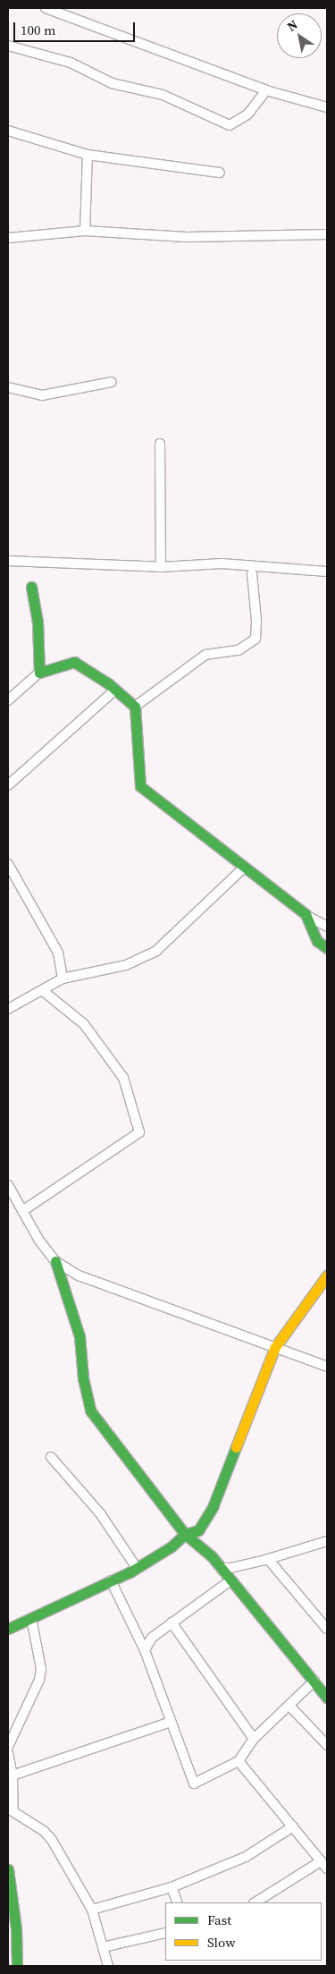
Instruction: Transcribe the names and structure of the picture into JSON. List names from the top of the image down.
{
  "legend": ["Fast", "Slow"],
  "scale_bar": "100 m",
  "north": "top left"
}
